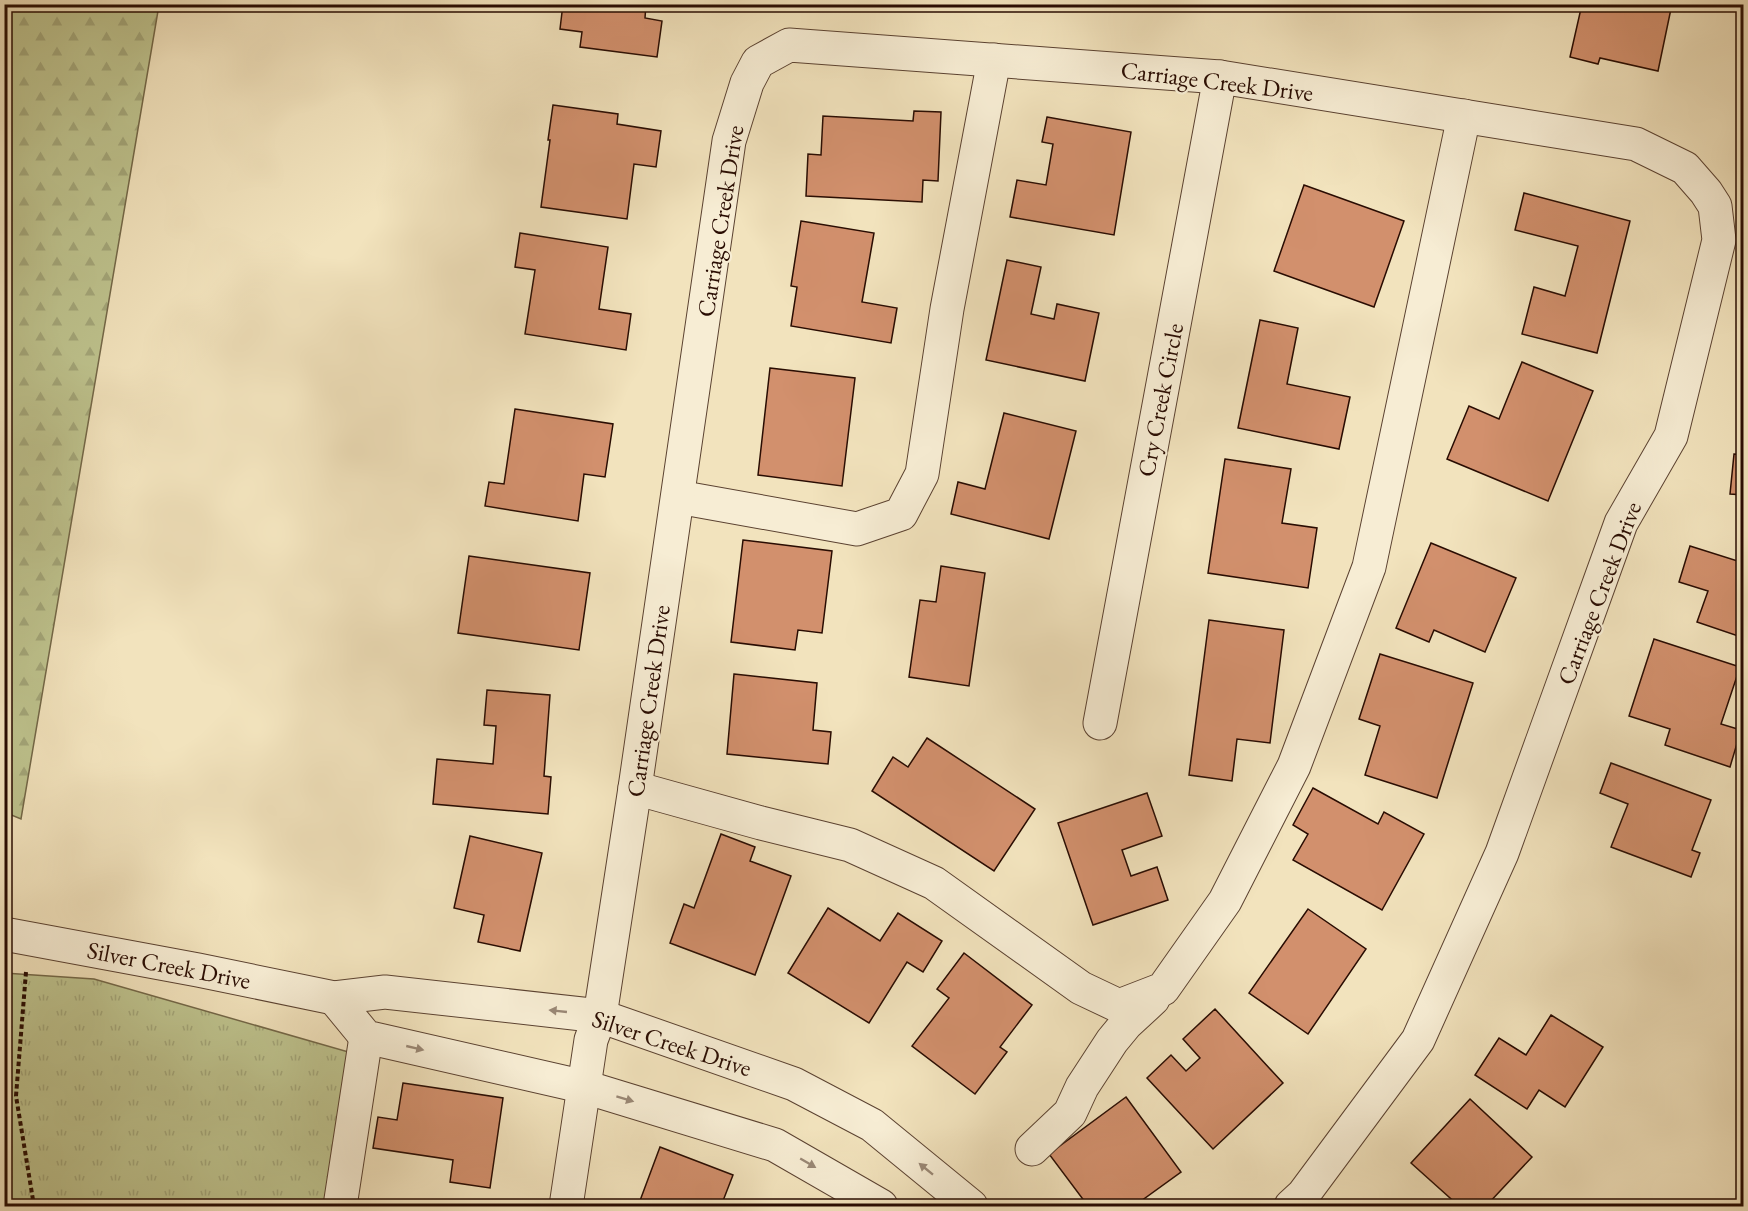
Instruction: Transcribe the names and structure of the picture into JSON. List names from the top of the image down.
{
  "streets": {
    "street": ["Carriage Creek Drive", "Cry Creek Circle", "Silver Creek Drive"]
  },
  "crossings": [
    ["Carriage Creek Drive", "Cry Creek Circle"],
    ["Carriage Creek Drive", "Silver Creek Drive"]
  ]
}
